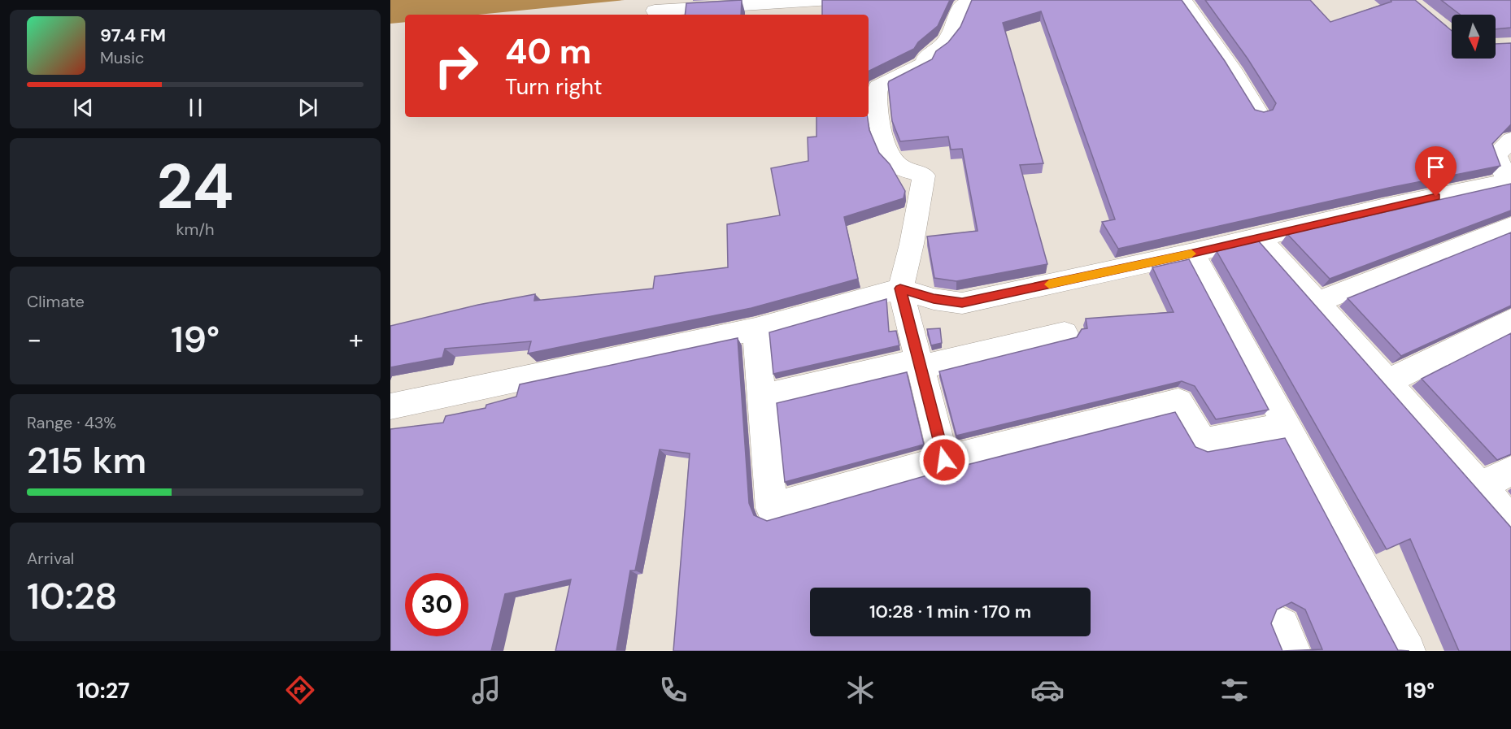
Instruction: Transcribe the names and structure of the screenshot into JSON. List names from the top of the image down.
{
  "north": "bottom",
  "page": {
    "turn": ["40 m", "Turn right"],
    "song": ["97.4 FM", "Music"],
    "tile": [
      ["24", "km/h"],
      "Climate",
      ["Range · 43%", "215 km"],
      ["Arrival", "10:28"]
    ],
    "heat": ["−", "19°", "+"],
    "limit": "30",
    "trip": "10:28 · 1 min · 170 m",
    "tabs": ["10:27", "19°"]
  }
}
